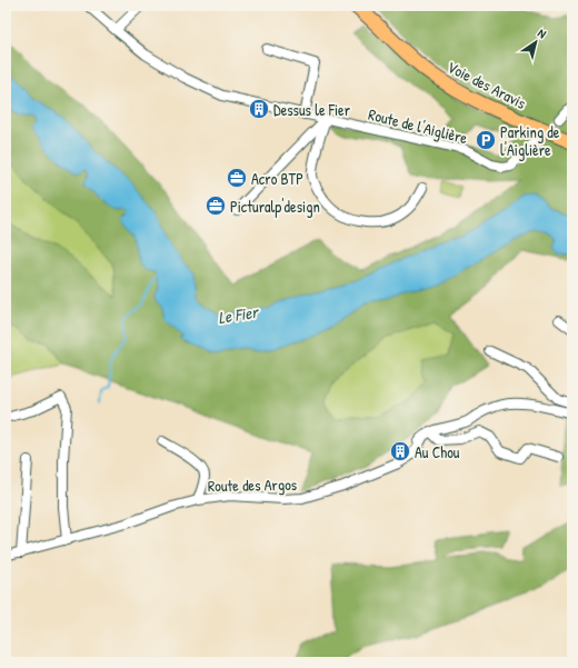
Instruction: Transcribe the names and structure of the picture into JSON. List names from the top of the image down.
{
  "streets": {
    "highway": ["Voie des Aravis"],
    "street": ["Route de l'Aiglière", "Route des Argos"]
  },
  "water": ["Le Fier"],
  "places": {
    "building": ["Dessus le Fier", "Au Chou"],
    "parking": ["Parking de l'Aiglière"],
    "office": ["Acro BTP", "Picturalp'design"]
  },
  "north": "top right"
}
